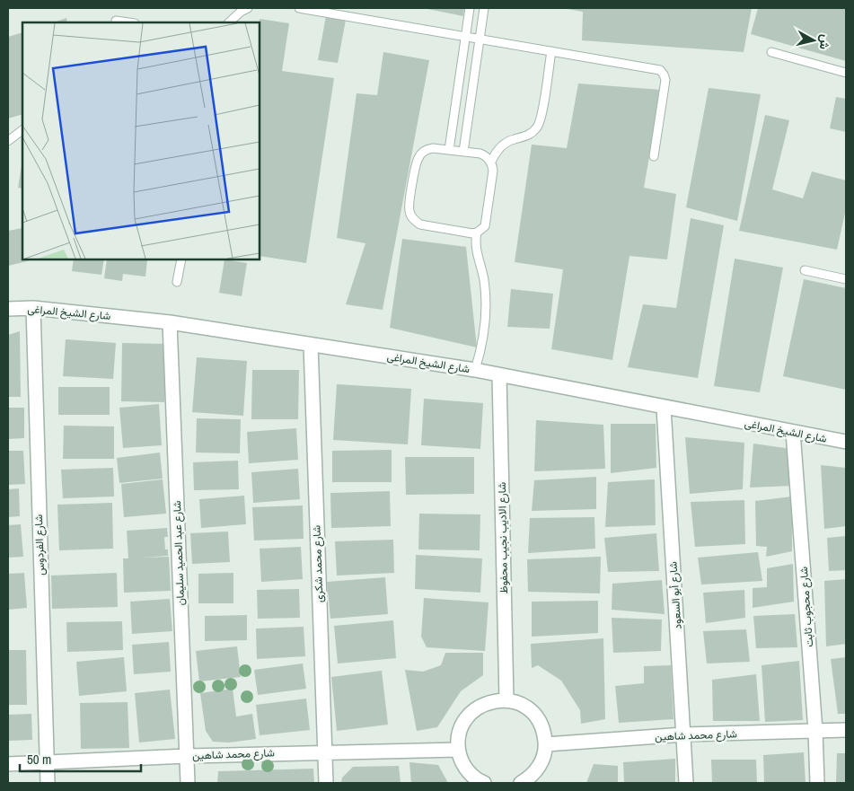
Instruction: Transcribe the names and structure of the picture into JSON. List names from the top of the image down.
{
  "streets": {
    "street": [
      "شارع الشيخ المراغى",
      "شارع الاديب نجيب محفوظ",
      "شارع الفردوس",
      "شارع عبد الحميد سليمان",
      "شارع محمد شكرى",
      "شارع أبو السعود",
      "شارع محجوب ثابت",
      "شارع محمد شاهين"
    ]
  },
  "crossings": [
    ["شارع الشيخ المراغى", "شارع الاديب نجيب محفوظ"],
    ["شارع الشيخ المراغى", "شارع الفردوس"],
    ["شارع الشيخ المراغى", "شارع عبد الحميد سليمان"],
    ["شارع الشيخ المراغى", "شارع محمد شكرى"],
    ["شارع الشيخ المراغى", "شارع أبو السعود"],
    ["شارع الشيخ المراغى", "شارع محجوب ثابت"],
    ["شارع الفردوس", "شارع محمد شاهين"],
    ["شارع عبد الحميد سليمان", "شارع محمد شاهين"],
    ["شارع محمد شكرى", "شارع محمد شاهين"],
    ["شارع أبو السعود", "شارع محمد شاهين"],
    ["شارع محجوب ثابت", "شارع محمد شاهين"]
  ],
  "scale_bar": "50 m",
  "north": "right"
}
